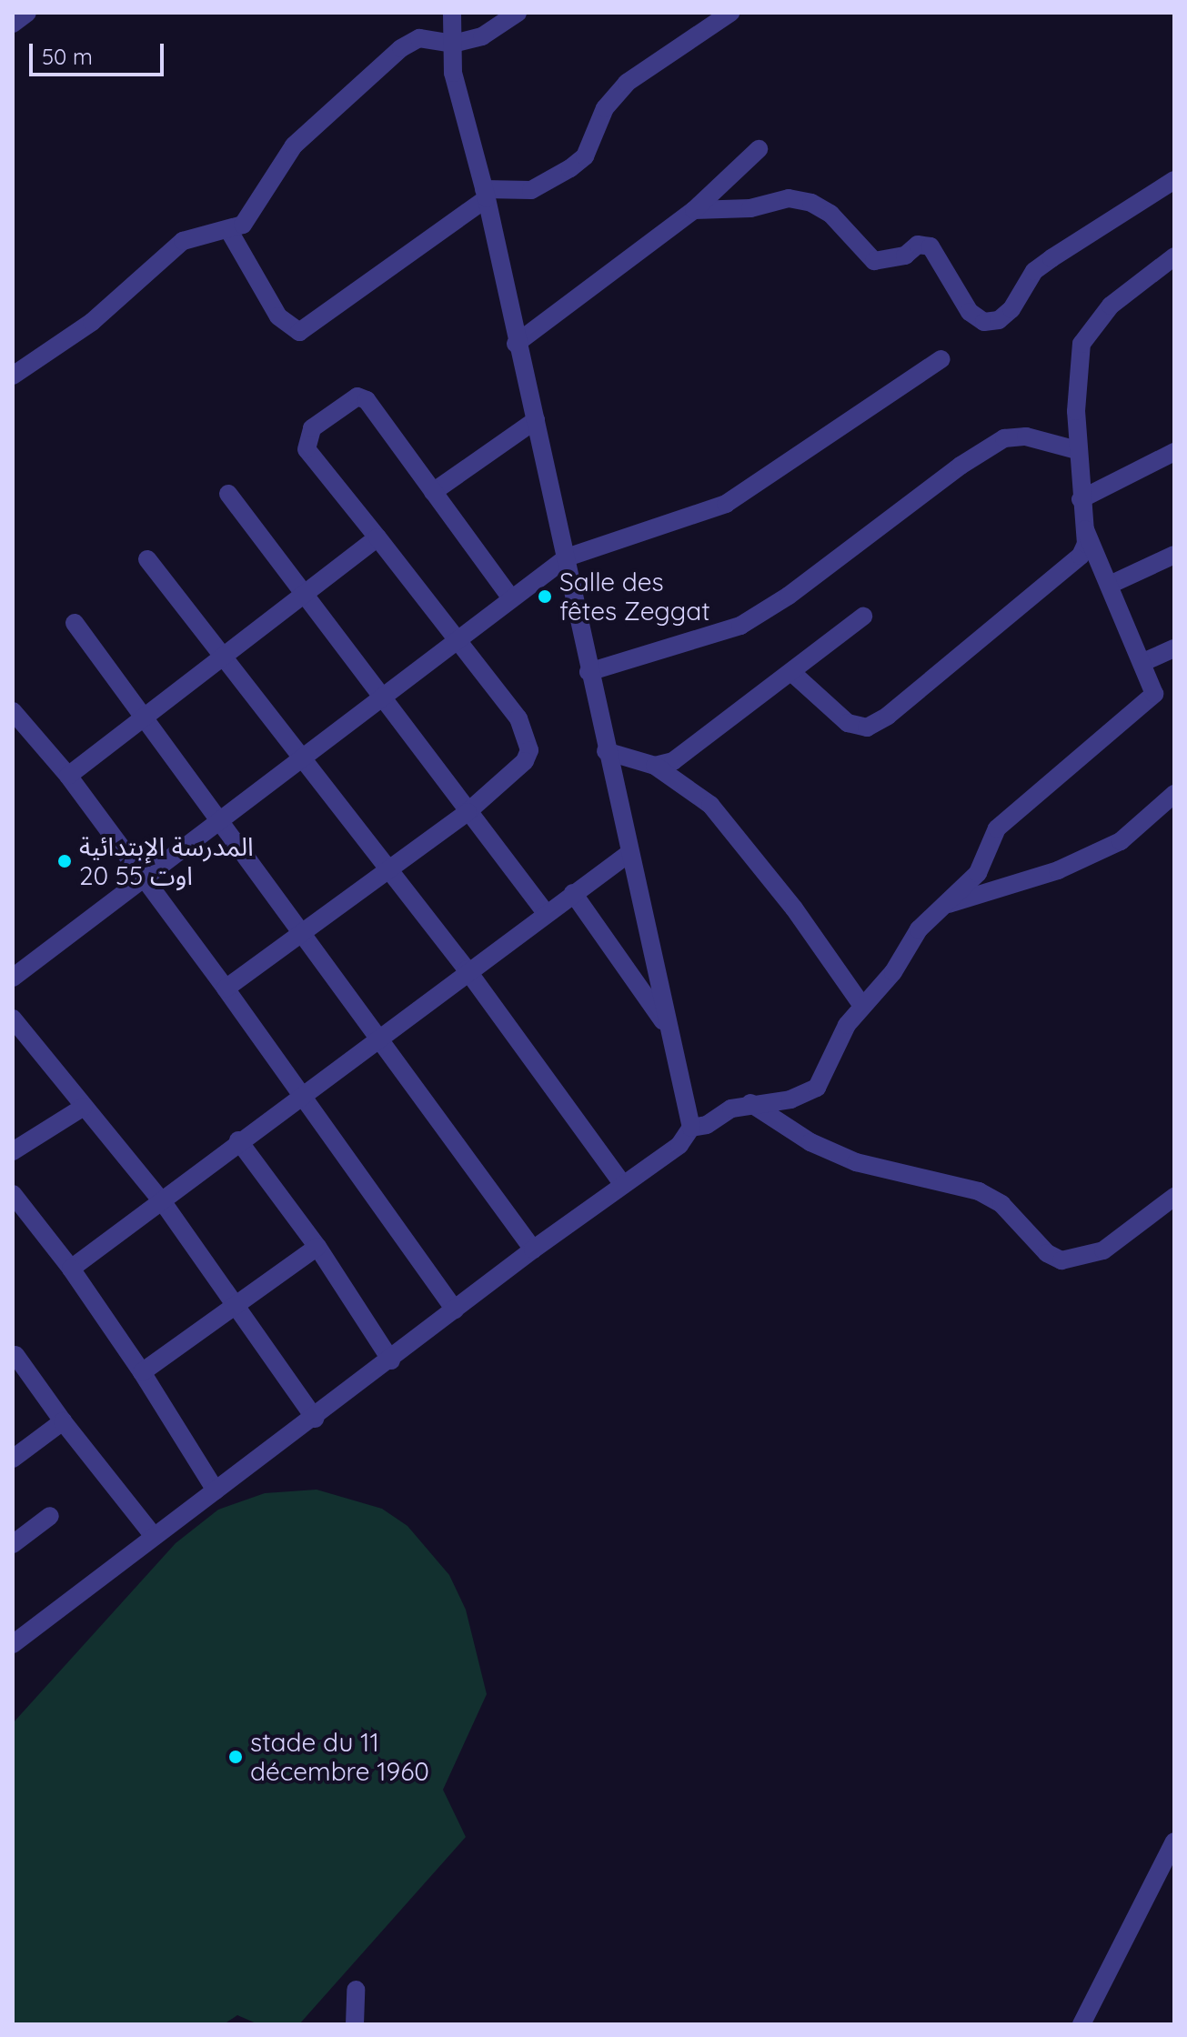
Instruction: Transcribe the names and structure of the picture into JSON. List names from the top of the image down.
{
  "places": ["Salle des fêtes Zeggat", "المدرسة الإبتدائية 20 اوت 55", "stade du 11 décembre 1960"],
  "scale_bar": "50 m"
}
